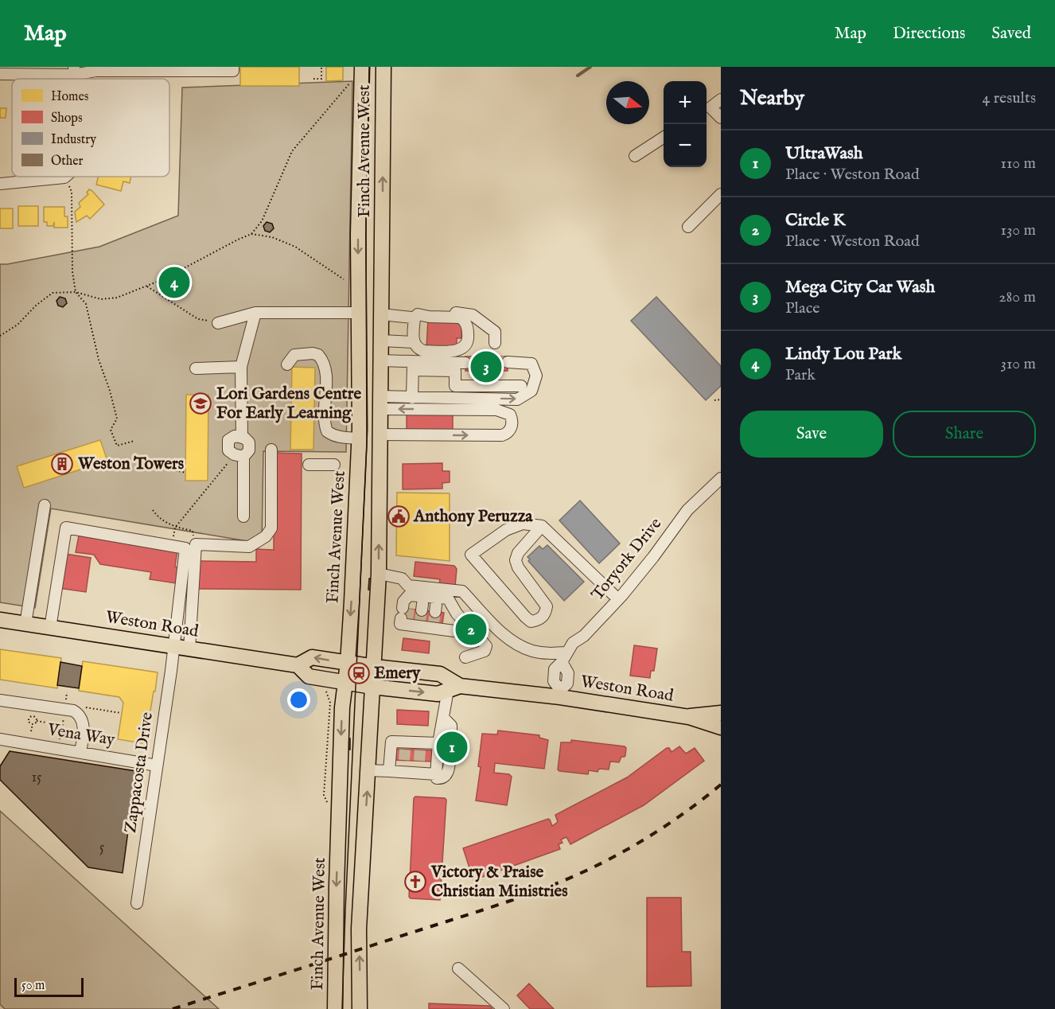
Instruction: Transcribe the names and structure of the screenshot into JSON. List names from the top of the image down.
{
  "streets": {
    "main road": ["Finch Avenue West", "Weston Road"],
    "street": ["Toryork Drive", "Vena Way", "Zappacosta Drive"]
  },
  "crossings": [
    ["Finch Avenue West", "Weston Road"],
    ["Weston Road", "Zappacosta Drive"],
    ["Vena Way", "Zappacosta Drive"]
  ],
  "places": {
    "school or university": ["Lori Gardens Centre For Early Learning"],
    "building": ["Weston Towers"],
    "public building": ["Anthony Peruzza"],
    "station": ["Emery"],
    "church": ["Victory & Praise Christian Ministries"]
  },
  "house_numbers": ["15", "5"],
  "legend": [
    "Homes",
    "Shops",
    "Industry",
    "Other"
  ],
  "scale_bar": "50 m",
  "north": "right",
  "page": {
    "header": "Map",
    "nav": ["Map", "Directions", "Saved"],
    "heading": ["Nearby", "4 results"],
    "map_buttons": ["+", "−"],
    "list": [
      {
        "mark": "1",
        "name": "UltraWash",
        "note": "Place · Weston Road",
        "value": "110 m"
      },
      {
        "mark": "2",
        "name": "Circle K",
        "note": "Place · Weston Road",
        "value": "130 m"
      },
      {
        "mark": "3",
        "name": "Mega City Car Wash",
        "note": "Place",
        "value": "280 m"
      },
      {
        "mark": "4",
        "name": "Lindy Lou Park",
        "note": "Park",
        "value": "310 m"
      }
    ],
    "pins": [
      "4",
      "3",
      "2",
      "1"
    ],
    "buttons": ["Save", "Share"],
    "scale": "50 m"
  }
}
